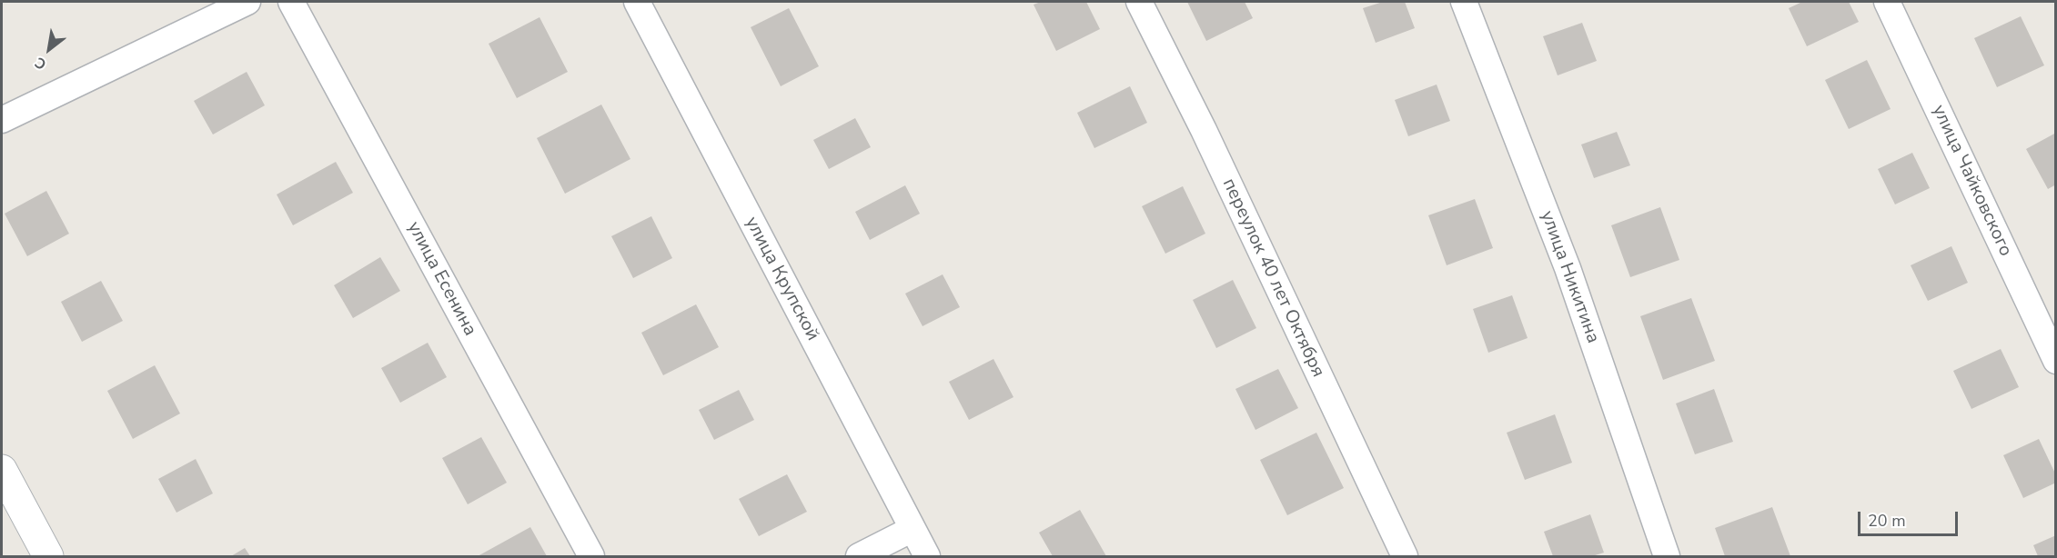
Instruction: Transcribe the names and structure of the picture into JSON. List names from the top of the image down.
{
  "streets": {
    "street": [
      "улица Чайковского",
      "улица Никитина",
      "переулок 40 лет Октября",
      "улица Есенина",
      "улица Крупской"
    ]
  },
  "scale_bar": "20 m",
  "north": "bottom left"
}
